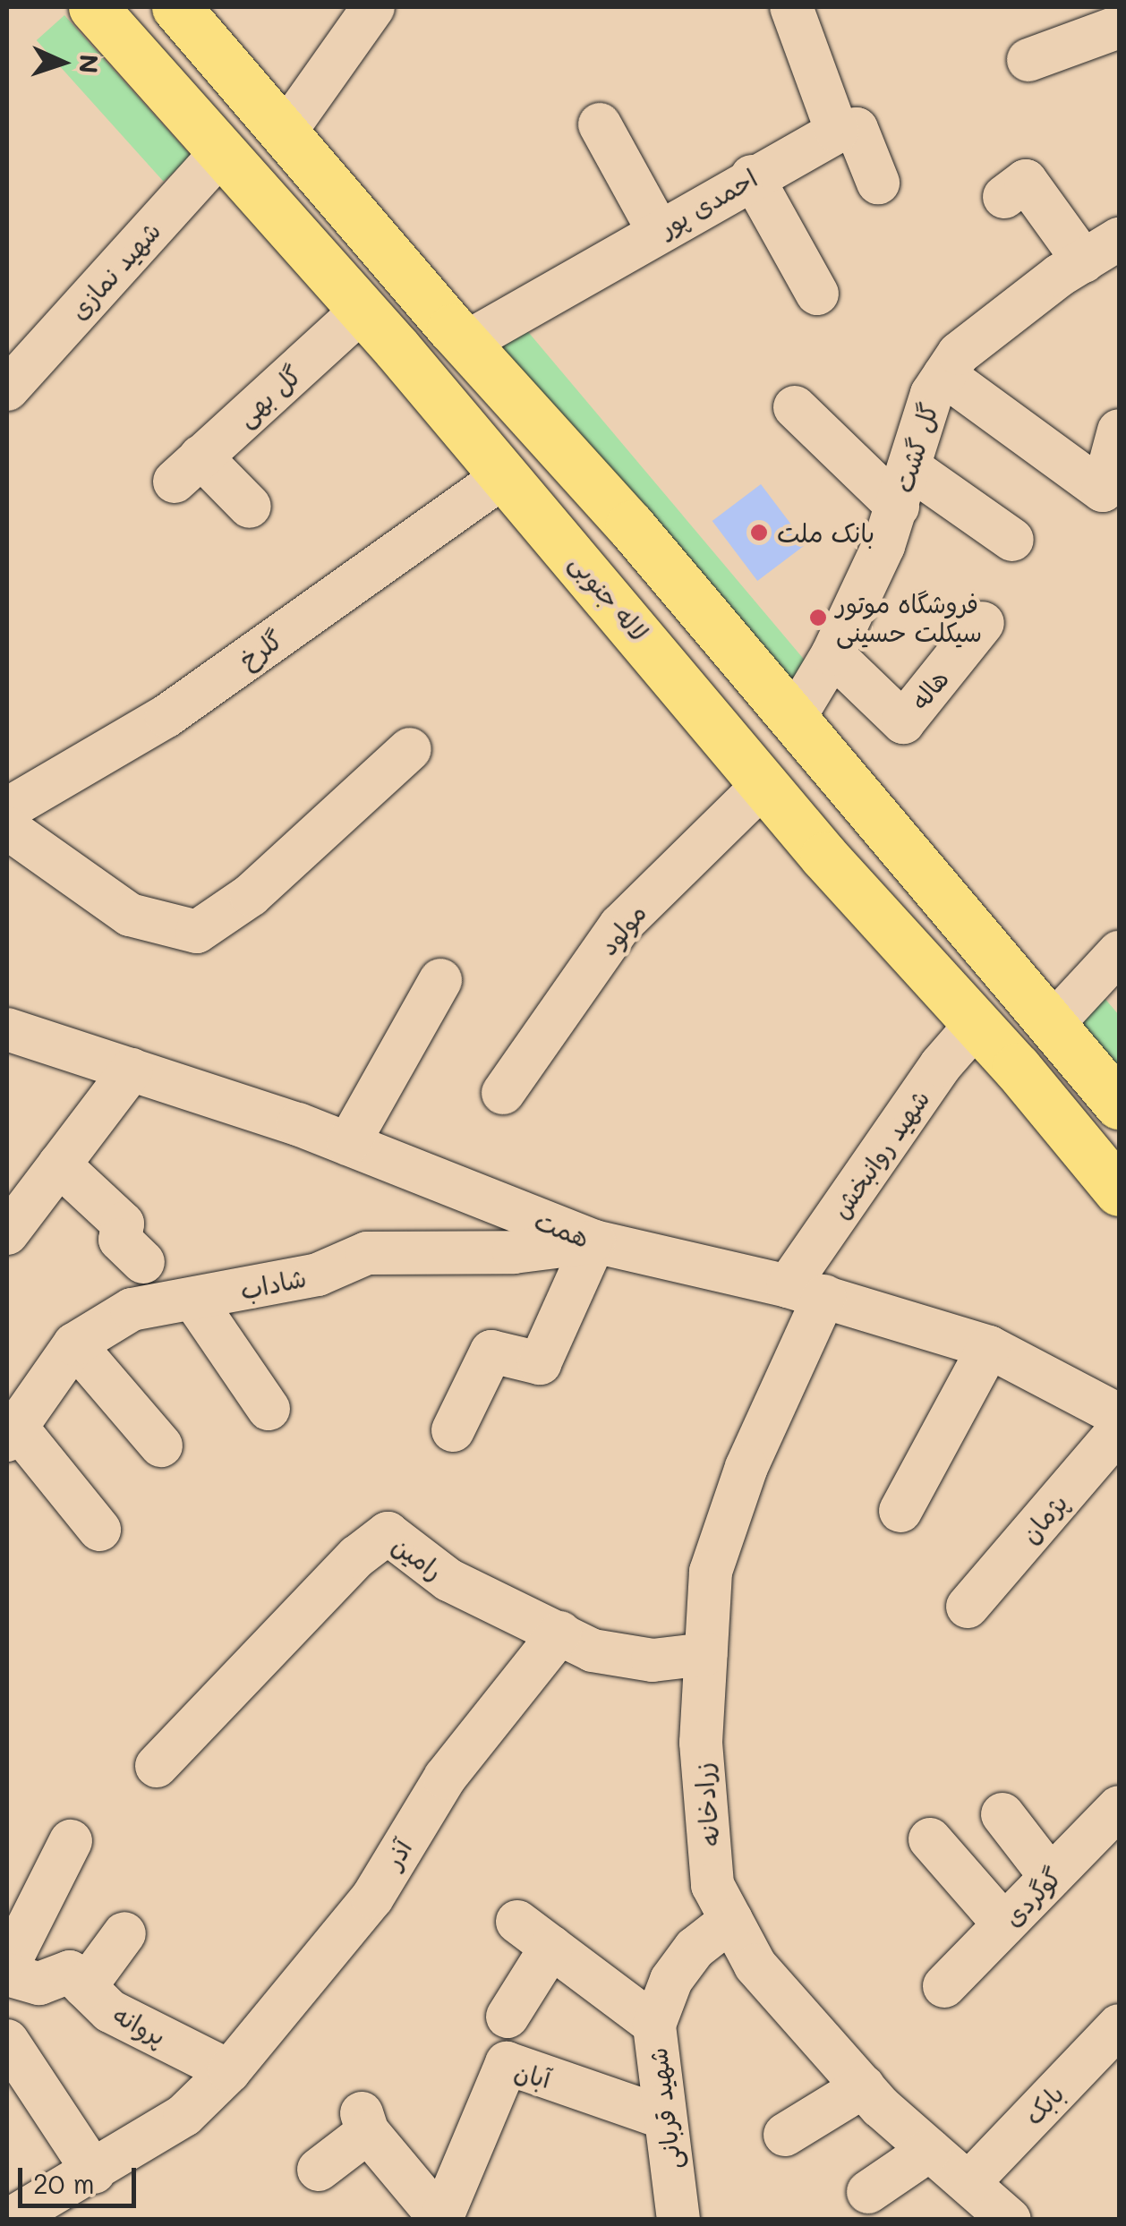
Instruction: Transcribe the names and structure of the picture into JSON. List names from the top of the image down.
{
  "streets": {
    "main road": ["لاله جنوبی"],
    "street": [
      "احمدی پور",
      "شهید نمازی",
      "گل بهی",
      "گل گشت",
      "گلرخ",
      "هاله",
      "مولود",
      "شهید روانبخش",
      "همت",
      "شاداب",
      "پژمان",
      "رامین",
      "زرادخانه",
      "آذر",
      "گوگردی",
      "پروانه",
      "آبان",
      "بابک",
      "شهید قربانی"
    ]
  },
  "crossings": [
    ["شهید نمازی", "لاله جنوبی"],
    ["گل بهی", "لاله جنوبی"],
    ["گل گشت", "هاله"],
    ["لاله جنوبی", "گلرخ"],
    ["لاله جنوبی", "مولود"],
    ["لاله جنوبی", "شهید روانبخش"],
    ["شهید روانبخش", "همت"],
    ["شهید روانبخش", "زرادخانه"],
    ["همت", "شاداب"],
    ["همت", "زرادخانه"],
    ["رامین", "زرادخانه"],
    ["رامین", "آذر"],
    ["زرادخانه", "بابک"],
    ["زرادخانه", "شهید قربانی"],
    ["آذر", "پروانه"],
    ["آبان", "شهید قربانی"]
  ],
  "places": ["بانک ملت", "فروشگاه موتور سیکلت حسینی"],
  "scale_bar": "20 m",
  "north": "right"
}
